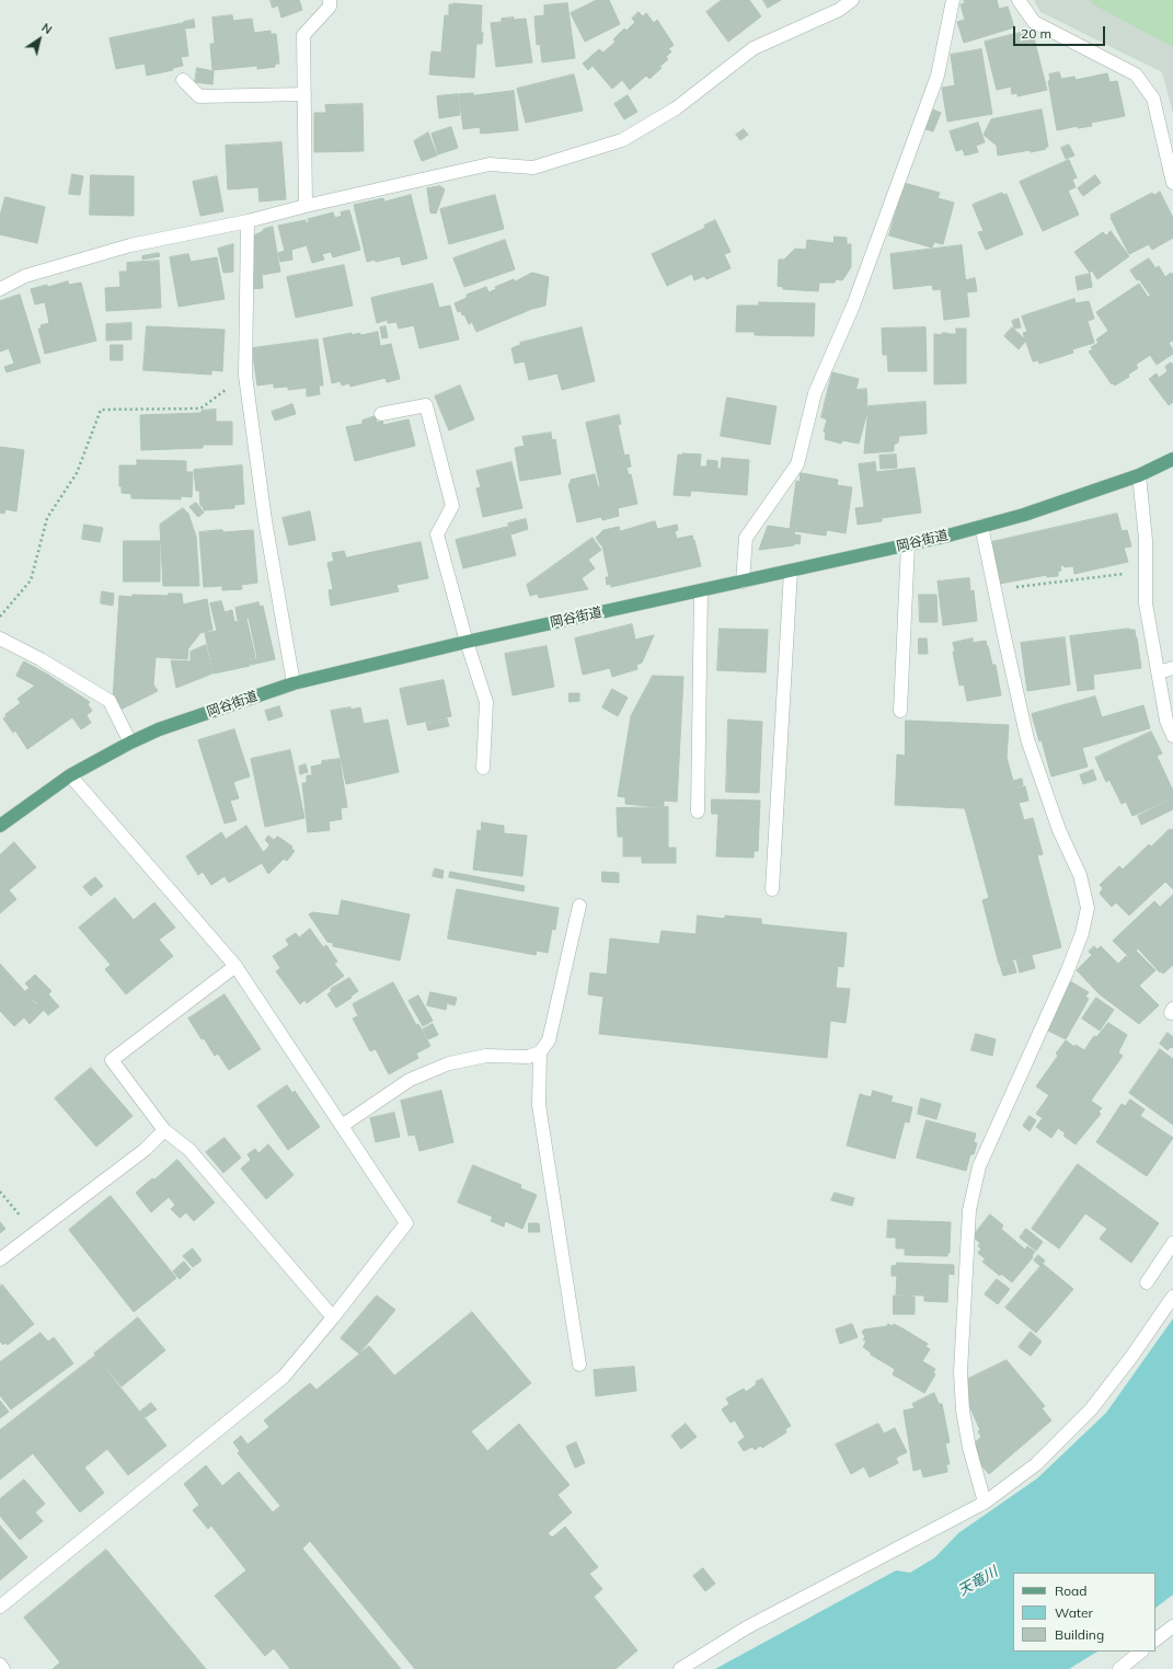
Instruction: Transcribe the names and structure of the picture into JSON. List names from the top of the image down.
{
  "streets": {
    "main road": ["岡谷街道"]
  },
  "water": ["天竜川"],
  "legend": ["Road", "Water", "Building"],
  "scale_bar": "20 m",
  "north": "top right"
}
